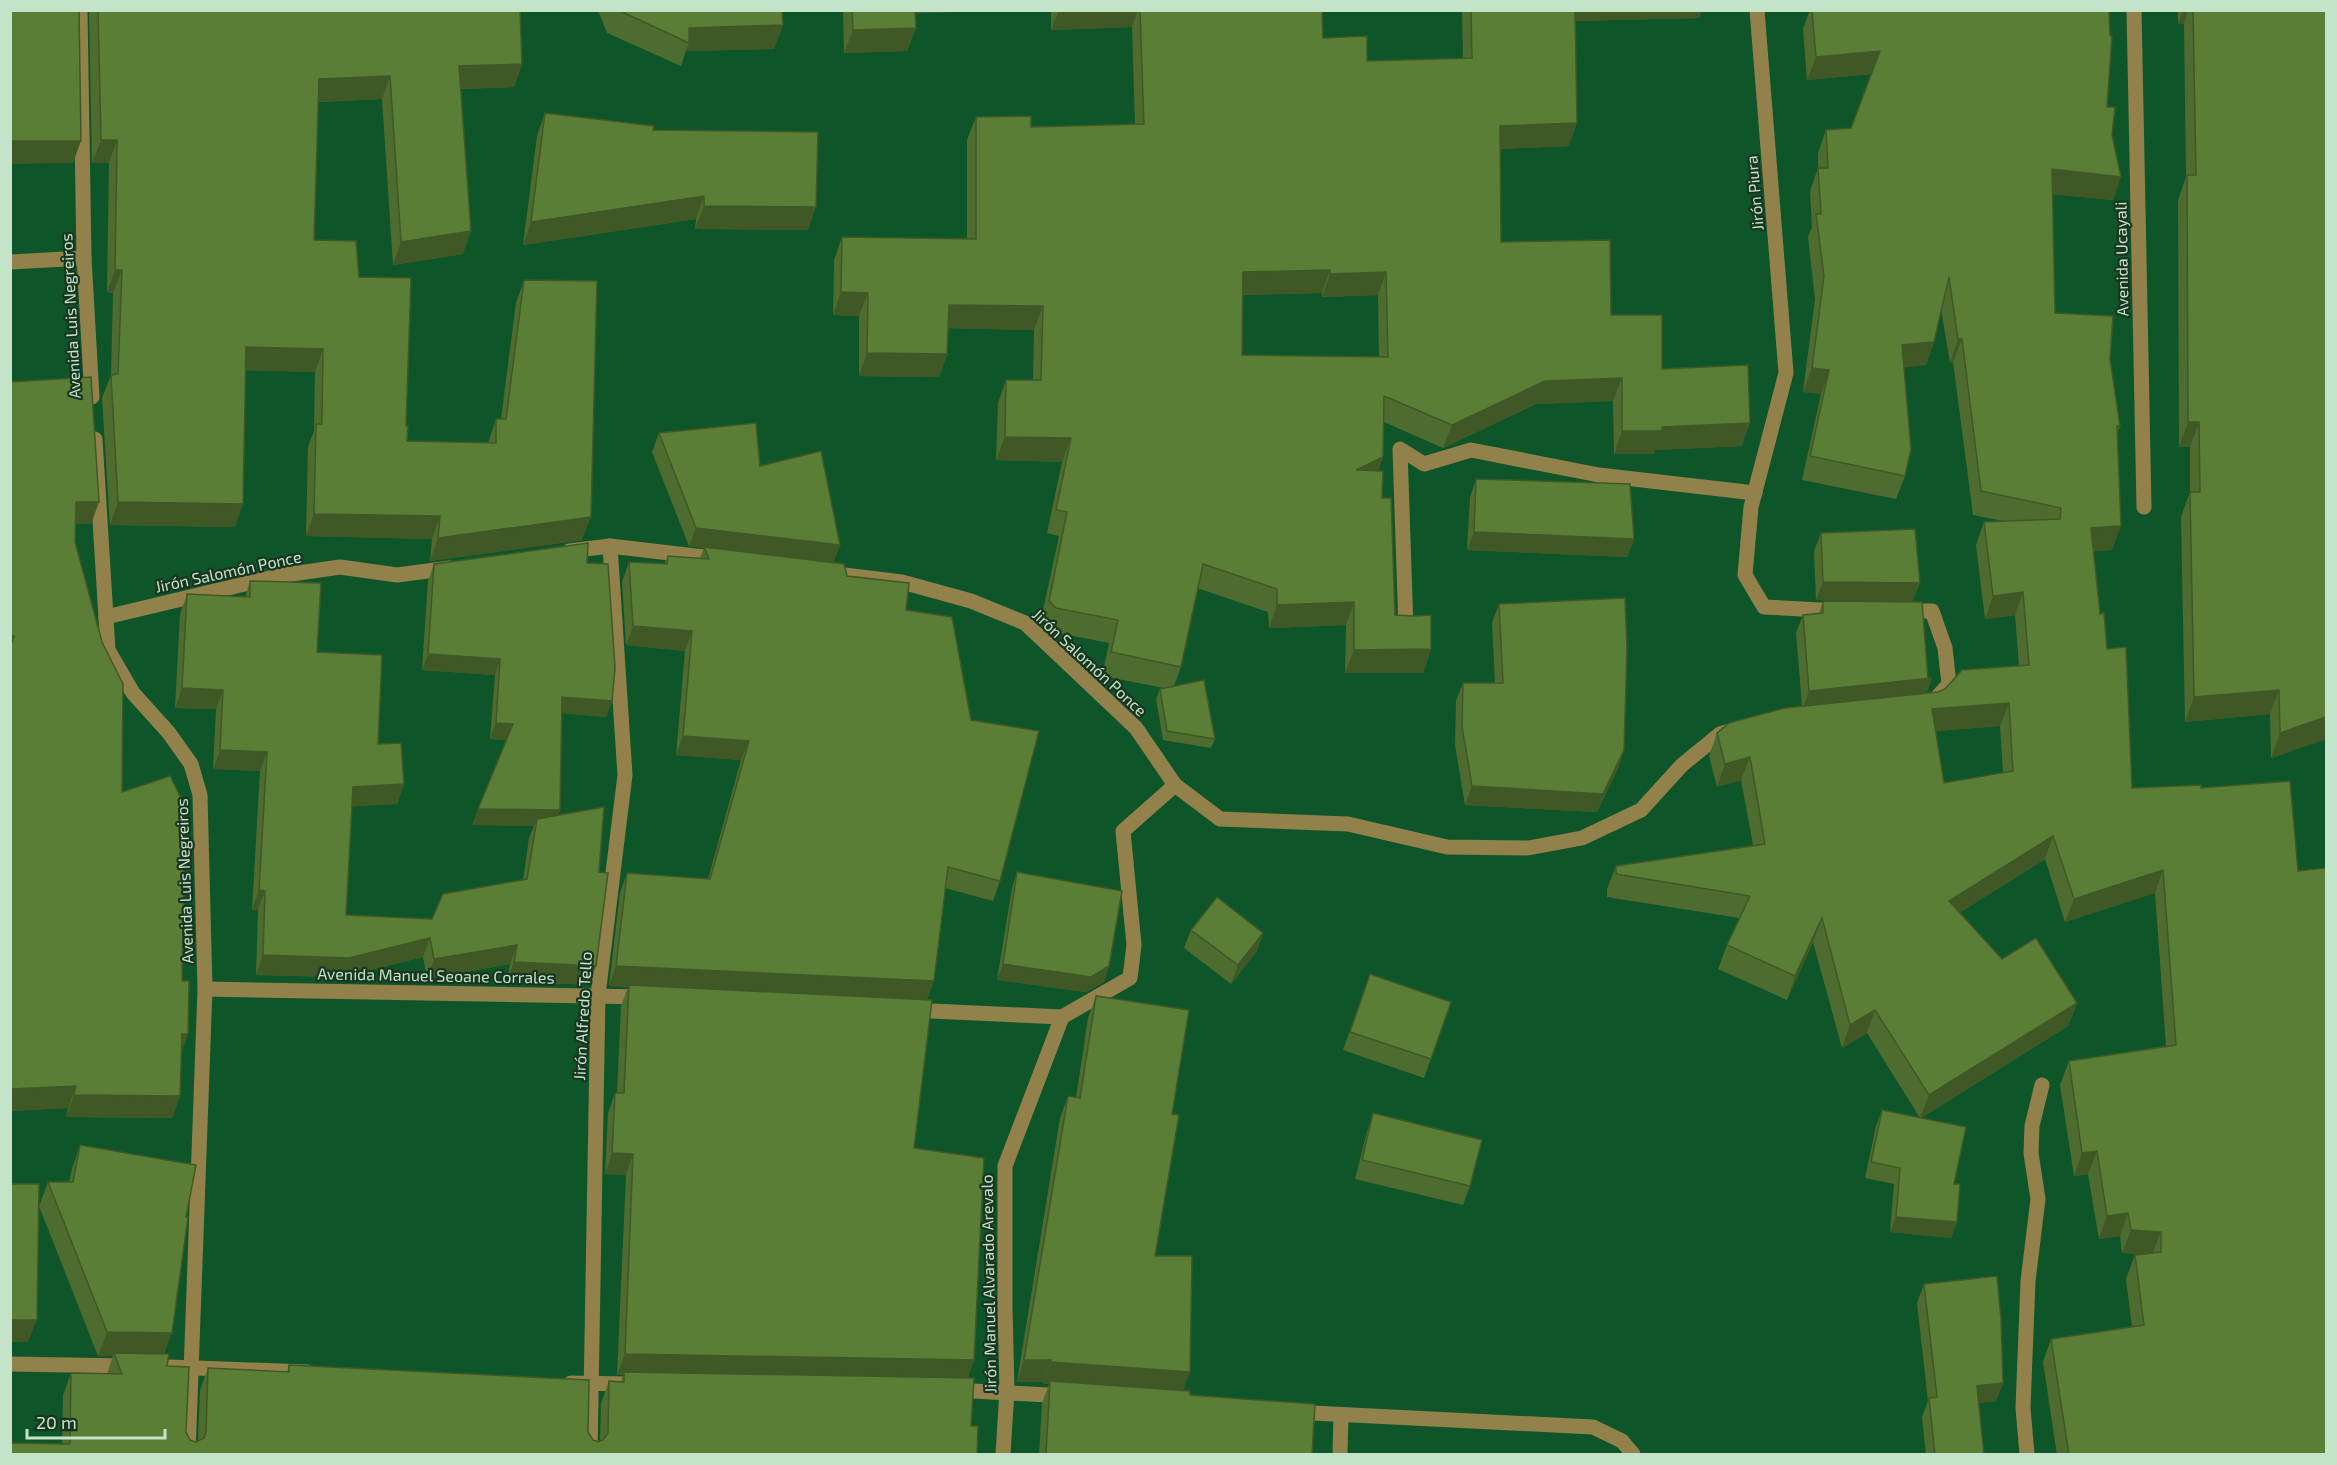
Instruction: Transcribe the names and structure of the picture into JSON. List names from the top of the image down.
{
  "streets": {
    "street": [
      "Jirón Piura",
      "Avenida Ucayali",
      "Avenida Luis Negreiros",
      "Jirón Salomón Ponce",
      "Avenida Manuel Seoane Corrales",
      "Jirón Alfredo Tello",
      "Jirón Manuel Alvarado Arevalo"
    ]
  },
  "crossings": [
    ["Avenida Luis Negreiros", "Jirón Salomón Ponce"],
    ["Avenida Luis Negreiros", "Avenida Manuel Seoane Corrales"],
    ["Avenida Manuel Seoane Corrales", "Jirón Alfredo Tello"]
  ],
  "scale_bar": "20 m"
}
